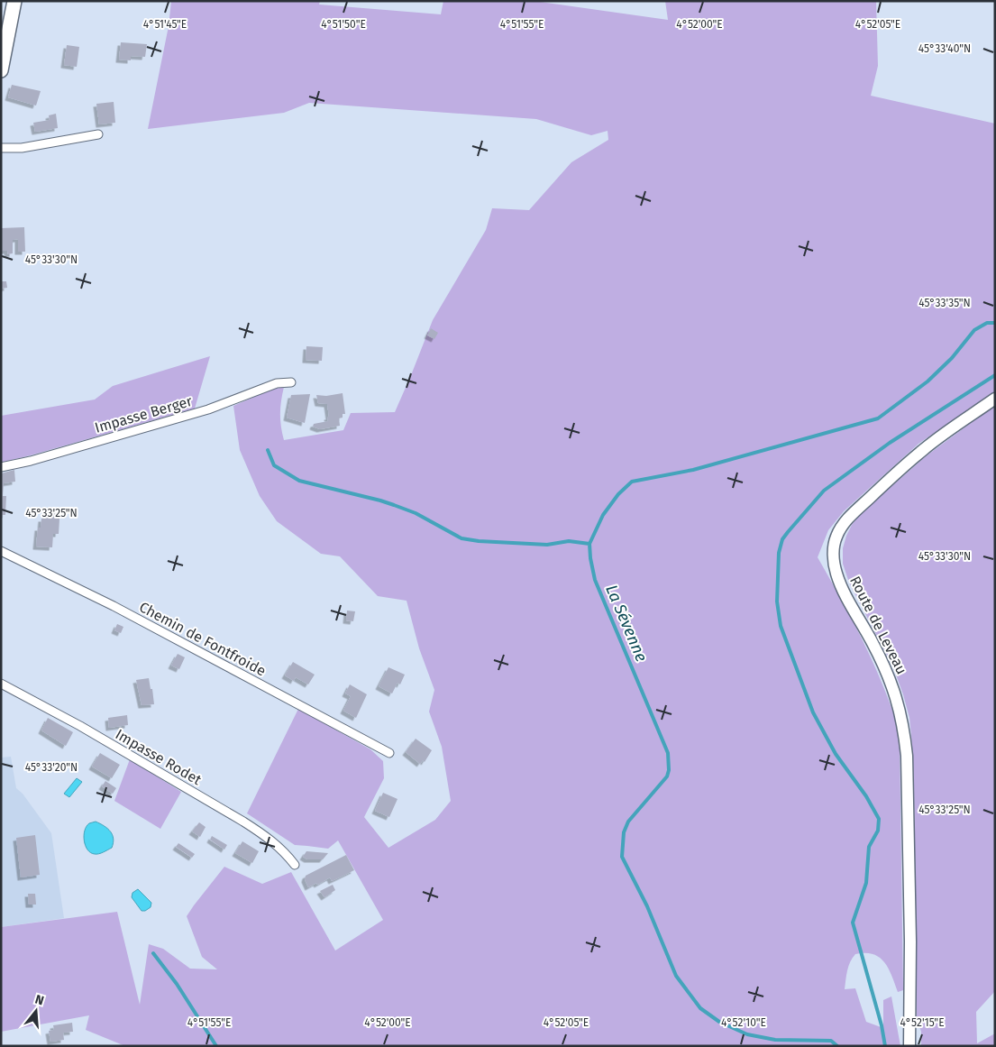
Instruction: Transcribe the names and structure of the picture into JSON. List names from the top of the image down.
{
  "streets": {
    "street": [
      "Impasse Berger",
      "Route de Leveau",
      "Chemin de Fontfroide",
      "Impasse Rodet"
    ]
  },
  "water": ["La Sévenne"],
  "north": "top",
  "coordinates": [
    "4°51'45\"E",
    "4°51'50\"E",
    "4°51'55\"E",
    "4°52'00\"E",
    "4°52'05\"E",
    "45°33'40\"N",
    "45°33'30\"N",
    "45°33'35\"N",
    "45°33'25\"N",
    "45°33'20\"N",
    "4°52'10\"E",
    "4°52'15\"E"
  ]
}
